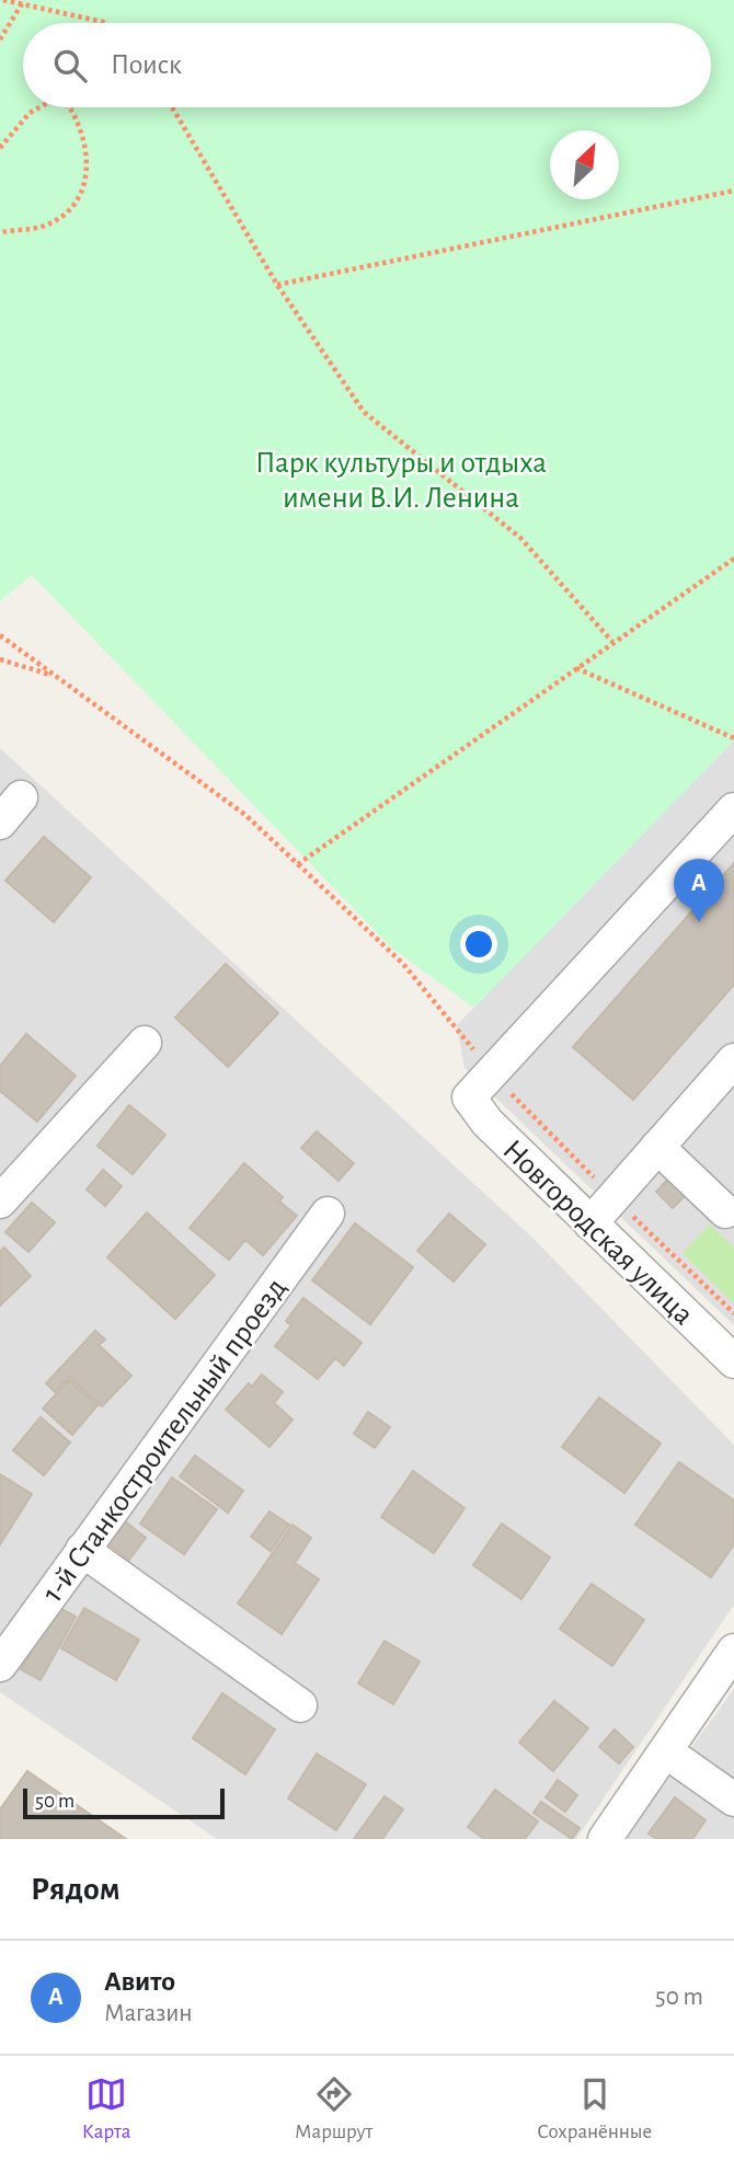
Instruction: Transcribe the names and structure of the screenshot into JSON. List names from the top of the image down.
{
  "streets": {
    "street": ["Новгородская улица", "1-й Станкостроительный проезд"]
  },
  "parks": ["Парк культуры и отдыха имени В.И. Ленина"],
  "scale_bar": "50 m",
  "north": "top right",
  "page": {
    "search": "Поиск",
    "pins": "A",
    "scale": "50 m",
    "heading": "Рядом",
    "list": [
      {
        "mark": "A",
        "name": "Авито",
        "note": "Магазин",
        "value": "50 m"
      }
    ],
    "nav": ["Карта", "Маршрут", "Сохранённые"]
  }
}
